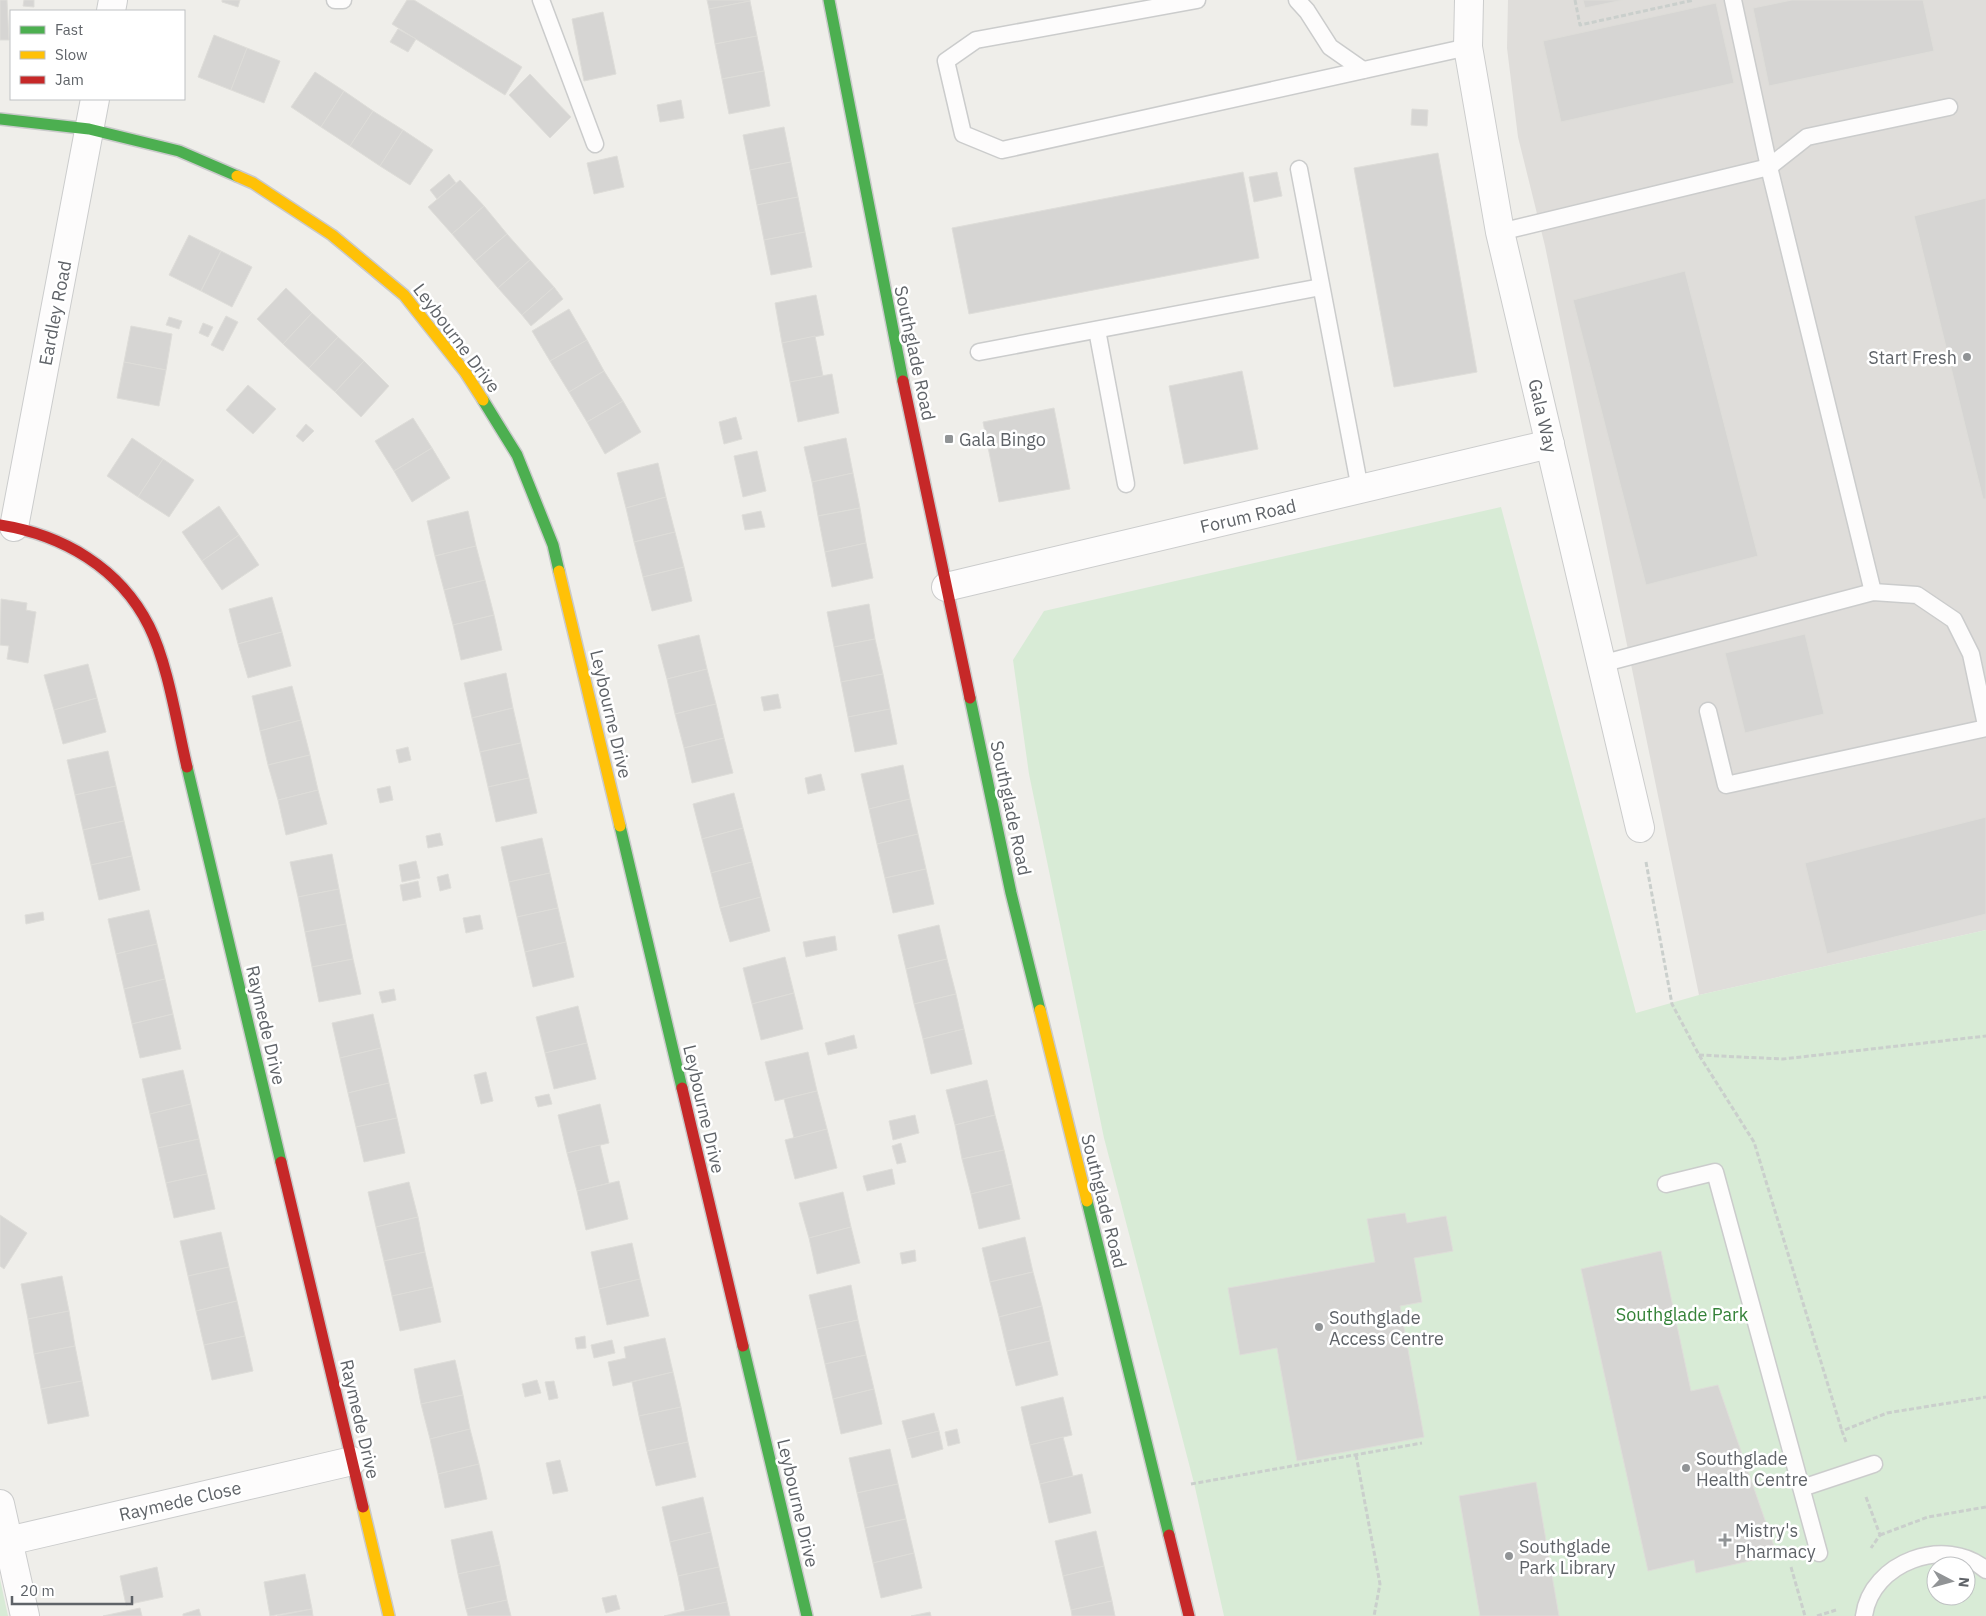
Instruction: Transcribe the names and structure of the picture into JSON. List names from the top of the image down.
{
  "streets": {
    "street": [
      "Eardley Road",
      "Leybourne Drive",
      "Southglade Road",
      "Gala Way",
      "Forum Road",
      "Raymede Drive",
      "Raymede Close"
    ]
  },
  "crossings": [
    ["Eardley Road", "Leybourne Drive"],
    ["Eardley Road", "Raymede Drive"],
    ["Southglade Road", "Forum Road"],
    ["Gala Way", "Forum Road"],
    ["Raymede Drive", "Raymede Close"]
  ],
  "parks": ["Southglade Park"],
  "places": {
    "other": [
      "Start Fresh",
      "Southglade Access Centre",
      "Southglade Health Centre",
      "Southglade Park Library"
    ],
    "transit": ["Gala Bingo"],
    "health": ["Mistry's Pharmacy"]
  },
  "legend": ["Fast", "Slow", "Jam"],
  "scale_bar": "20 m",
  "north": "right"
}
